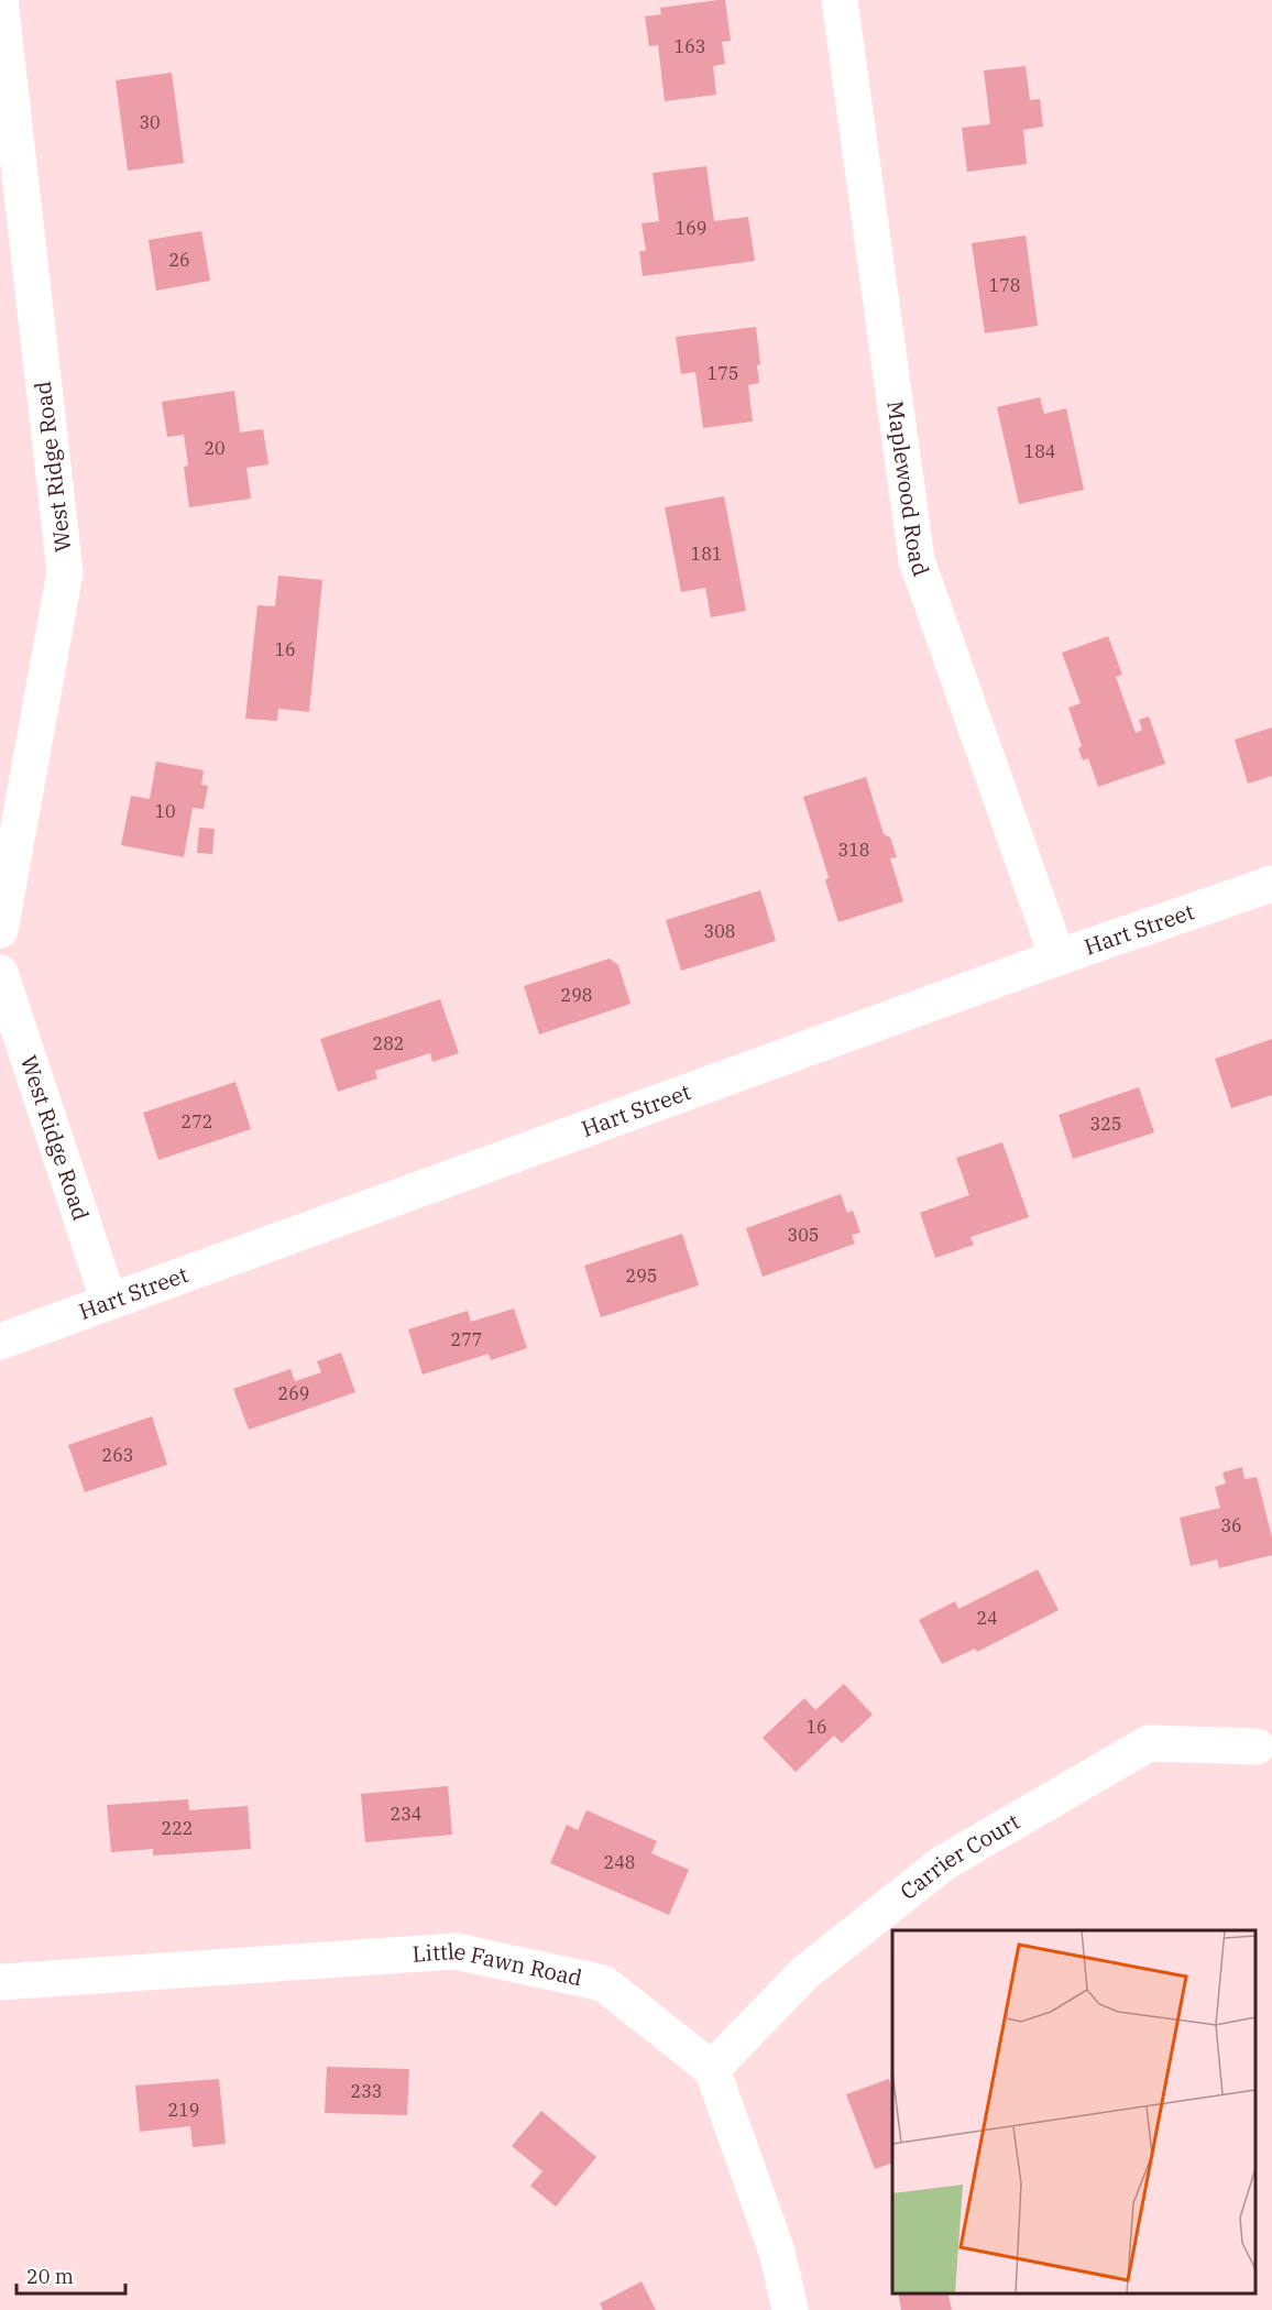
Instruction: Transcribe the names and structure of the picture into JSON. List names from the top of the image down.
{
  "streets": {
    "street": [
      "West Ridge Road",
      "Maplewood Road",
      "Hart Street",
      "Carrier Court",
      "Little Fawn Road"
    ]
  },
  "crossings": [
    ["West Ridge Road", "Hart Street"],
    ["Maplewood Road", "Hart Street"],
    ["Carrier Court", "Little Fawn Road"]
  ],
  "house_numbers": [
    "163",
    "30",
    "169",
    "26",
    "178",
    "175",
    "20",
    "184",
    "181",
    "16",
    "10",
    "318",
    "308",
    "298",
    "282",
    "272",
    "325",
    "305",
    "295",
    "277",
    "269",
    "263",
    "36",
    "24",
    "16",
    "234",
    "222",
    "248",
    "233",
    "219"
  ],
  "scale_bar": "20 m"
}
